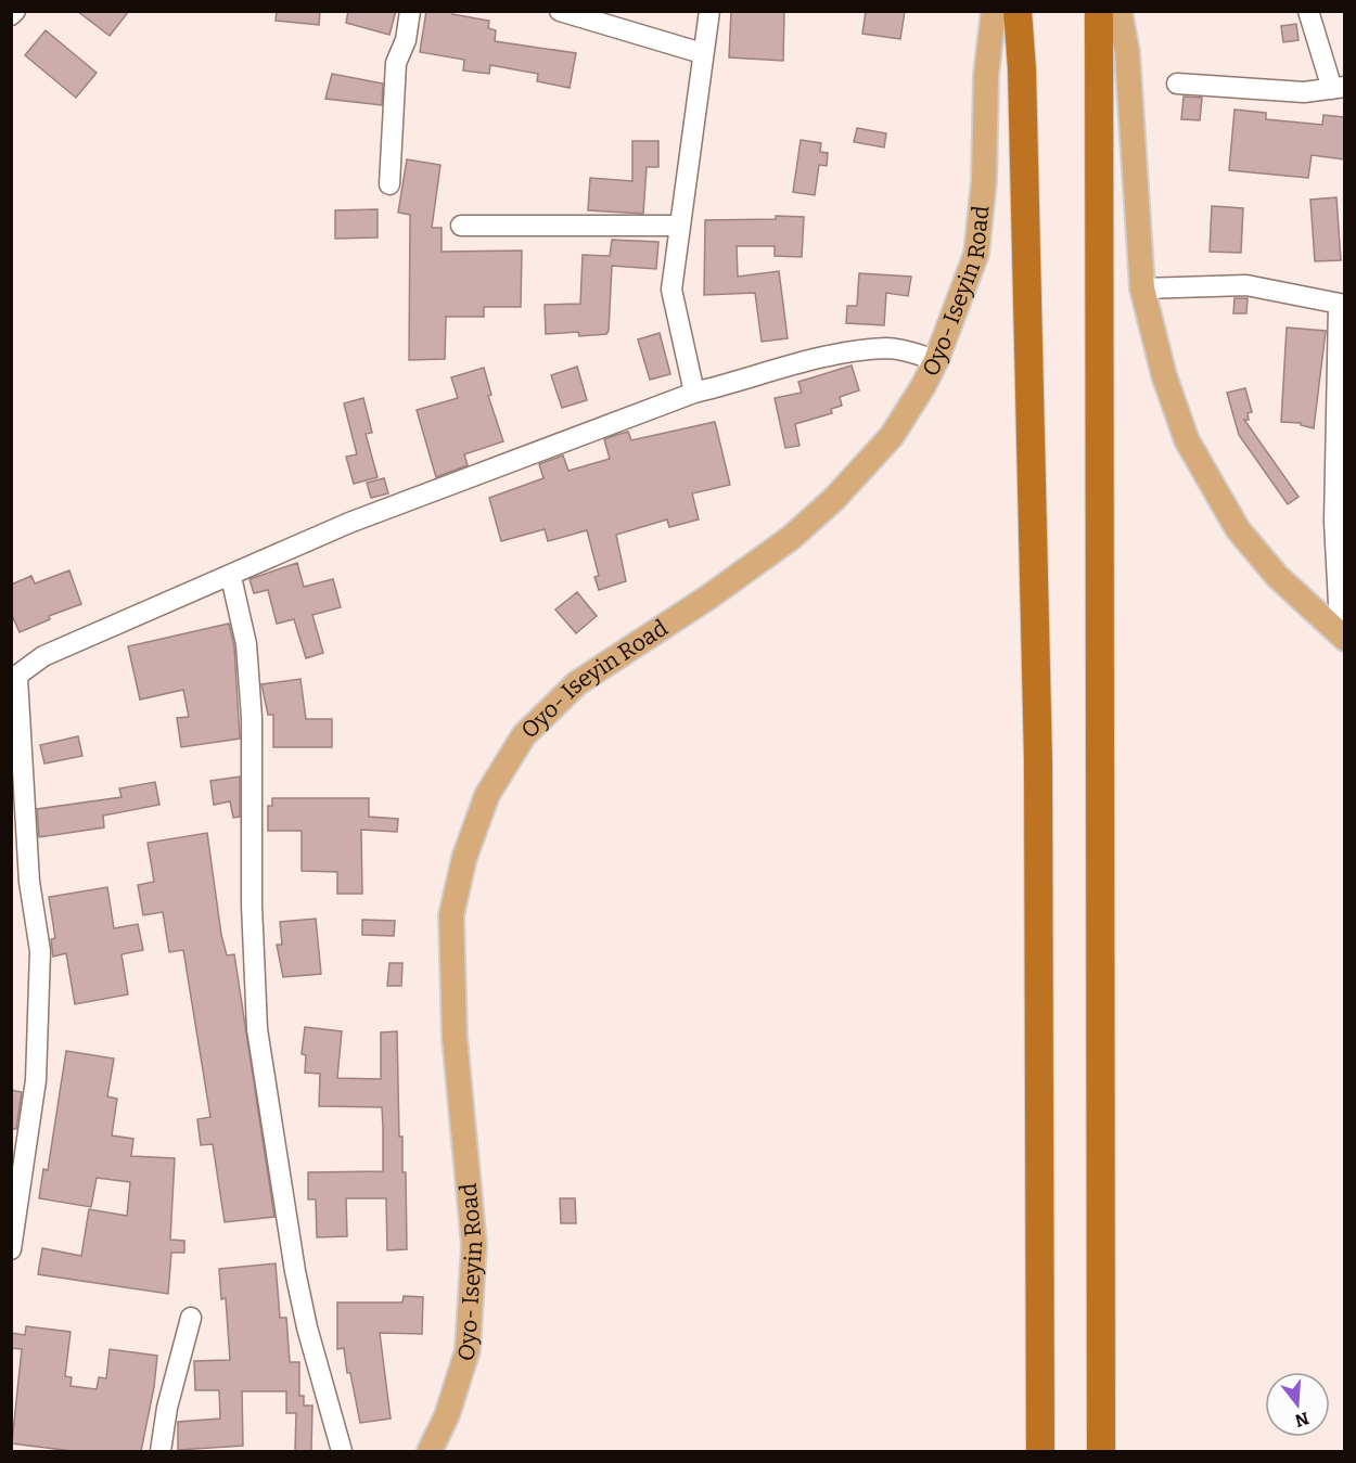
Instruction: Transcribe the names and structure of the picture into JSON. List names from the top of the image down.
{
  "streets": {
    "main road": ["Oyo- Iseyin Road"]
  },
  "north": "bottom"
}
